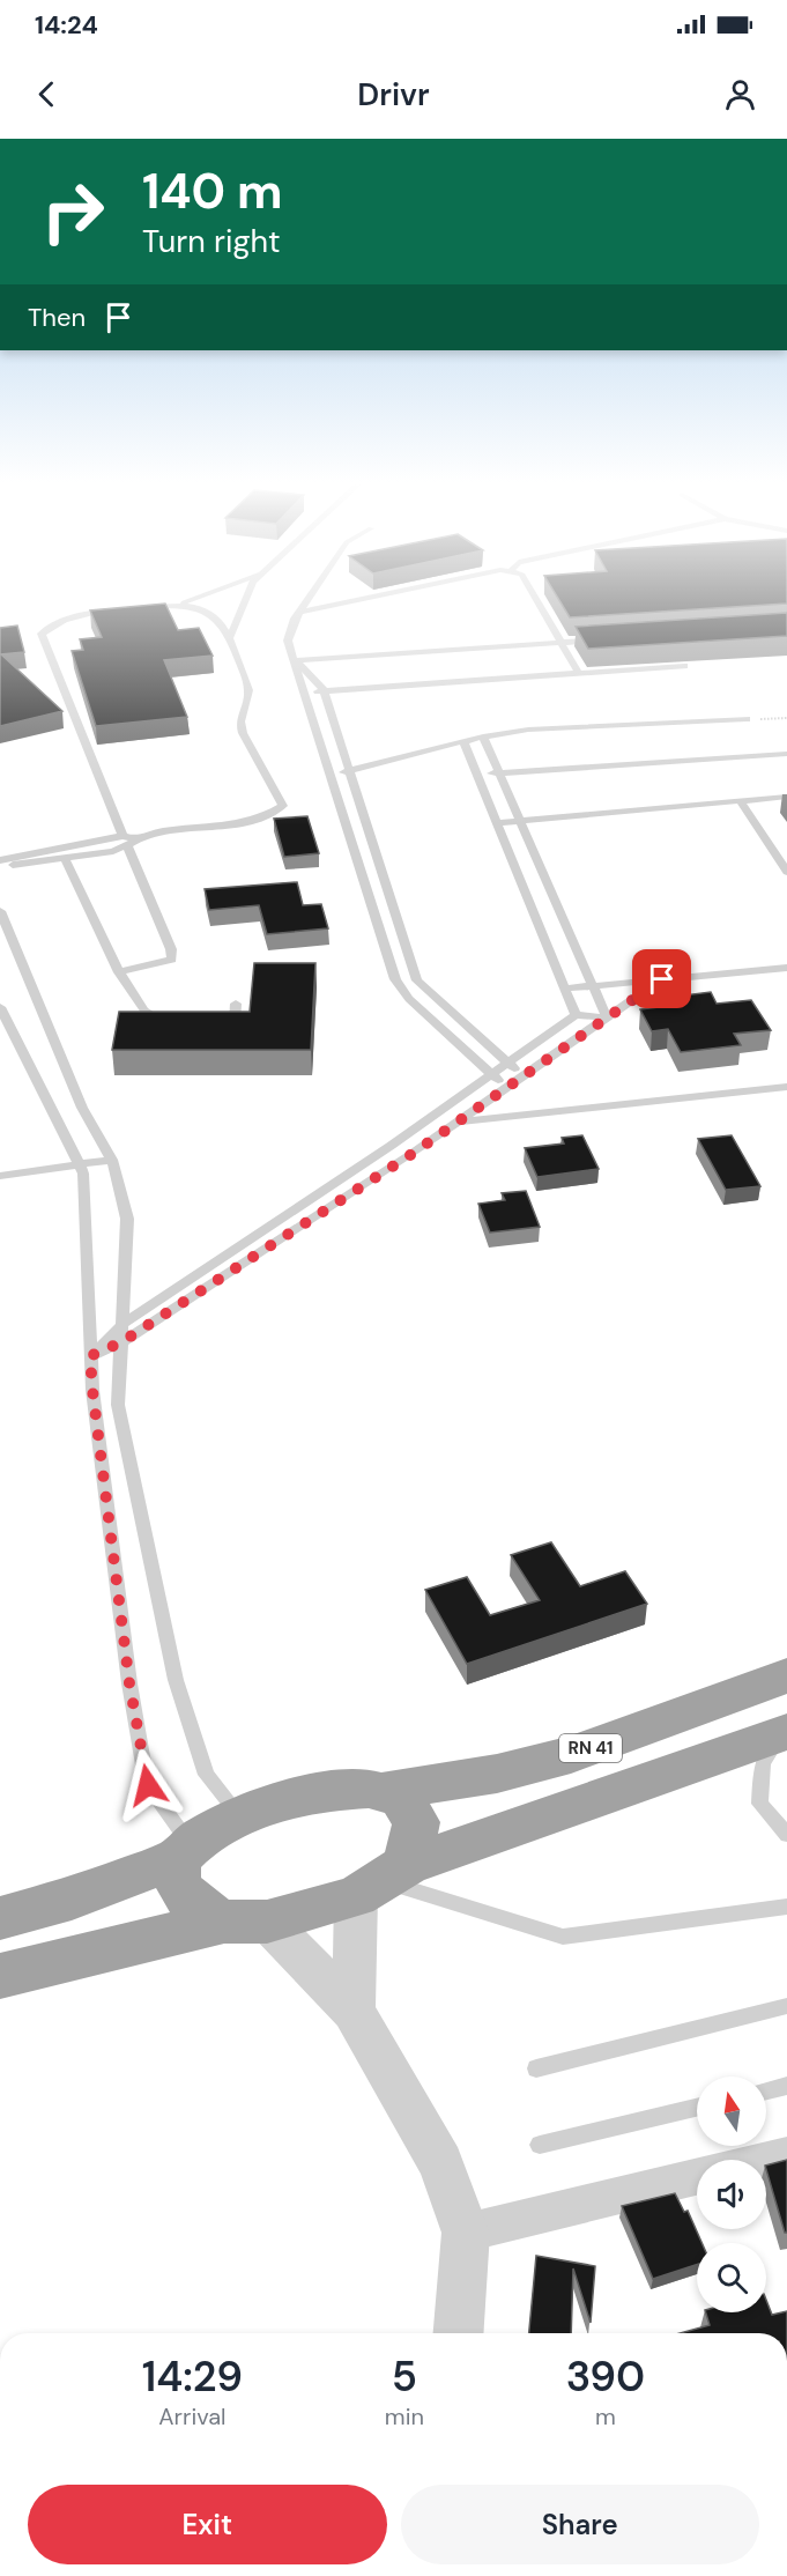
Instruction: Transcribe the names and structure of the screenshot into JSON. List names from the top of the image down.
{
  "streets": {
    "highway": ["RN 41"]
  },
  "north": "top",
  "page": {
    "status": "14:24",
    "header": "Drivr",
    "turn": ["140 m", "Turn right"],
    "then": "Then",
    "eta": [
      "14:29",
      "Arrival",
      "5",
      "min",
      "390",
      "m"
    ],
    "buttons": ["Exit", "Share"]
  }
}
